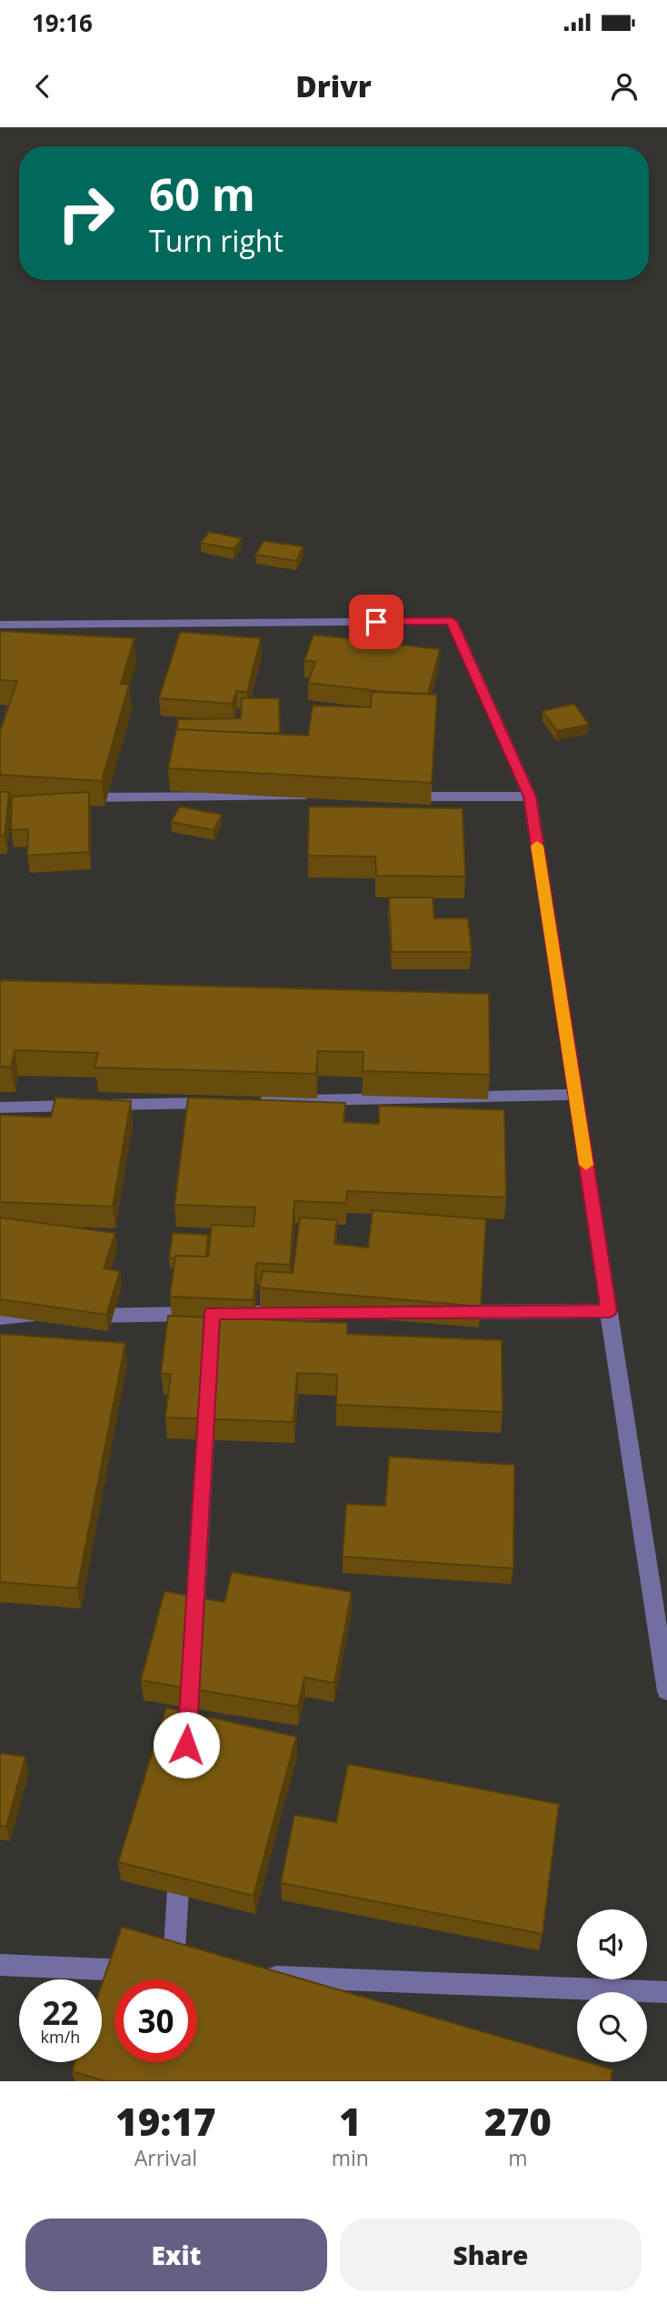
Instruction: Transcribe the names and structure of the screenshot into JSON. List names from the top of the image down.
{
  "page": {
    "status": "19:16",
    "header": "Drivr",
    "turn": ["60 m", "Turn right"],
    "speed": "22 km/h",
    "limit": "30",
    "eta": [
      "19:17",
      "Arrival",
      "1",
      "min",
      "270",
      "m"
    ],
    "buttons": ["Exit", "Share"]
  }
}
